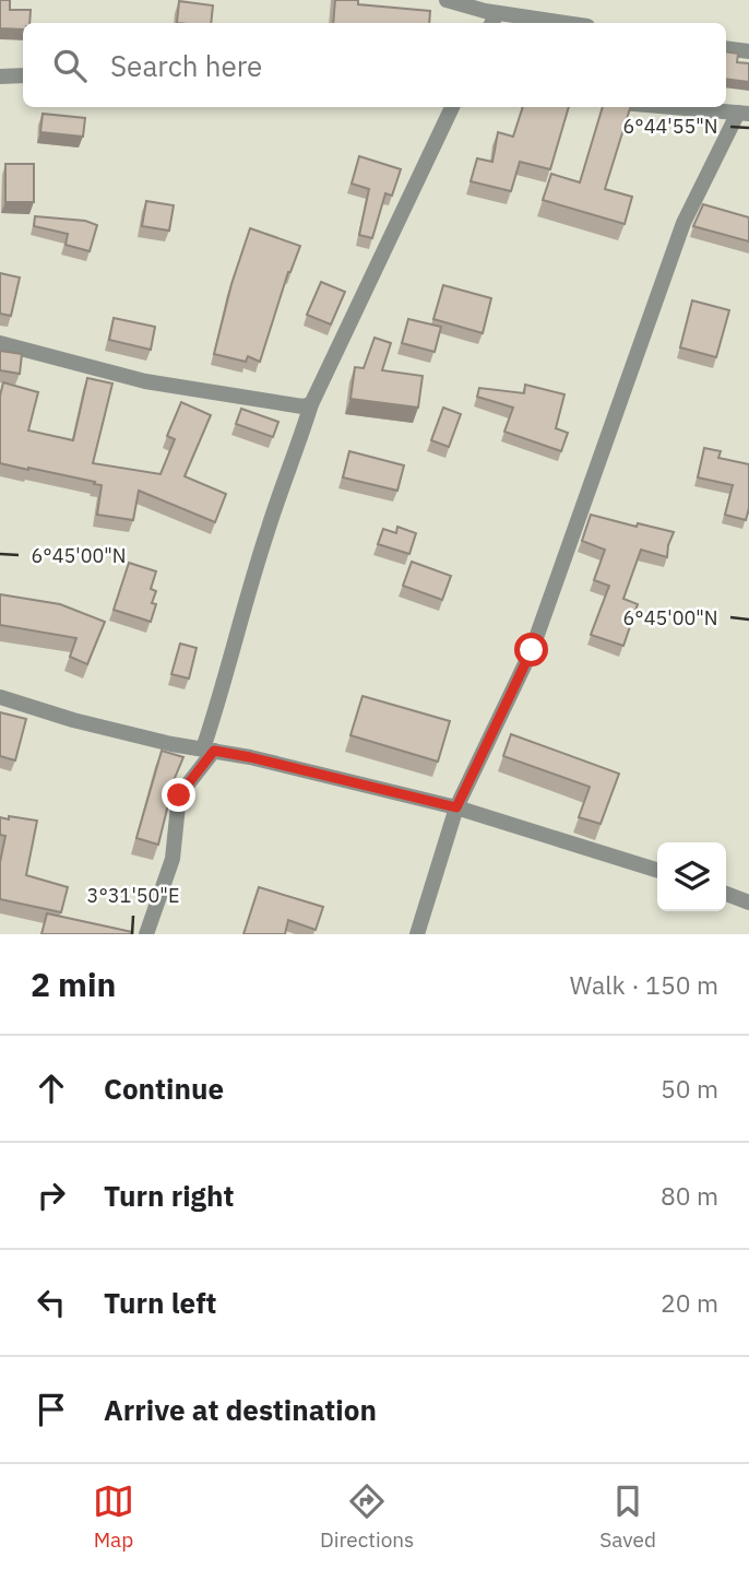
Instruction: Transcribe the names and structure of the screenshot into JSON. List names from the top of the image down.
{
  "page": {
    "search": "Search here",
    "heading": ["2 min", "Walk · 150 m"],
    "list": [
      ["Continue", "50 m"],
      ["Turn right", "80 m"],
      ["Turn left", "20 m"],
      "Arrive at destination"
    ],
    "nav": ["Map", "Directions", "Saved"]
  },
  "coordinates": ["6°44'55\"N", "6°45'00\"N", "3°31'50\"E"]
}
